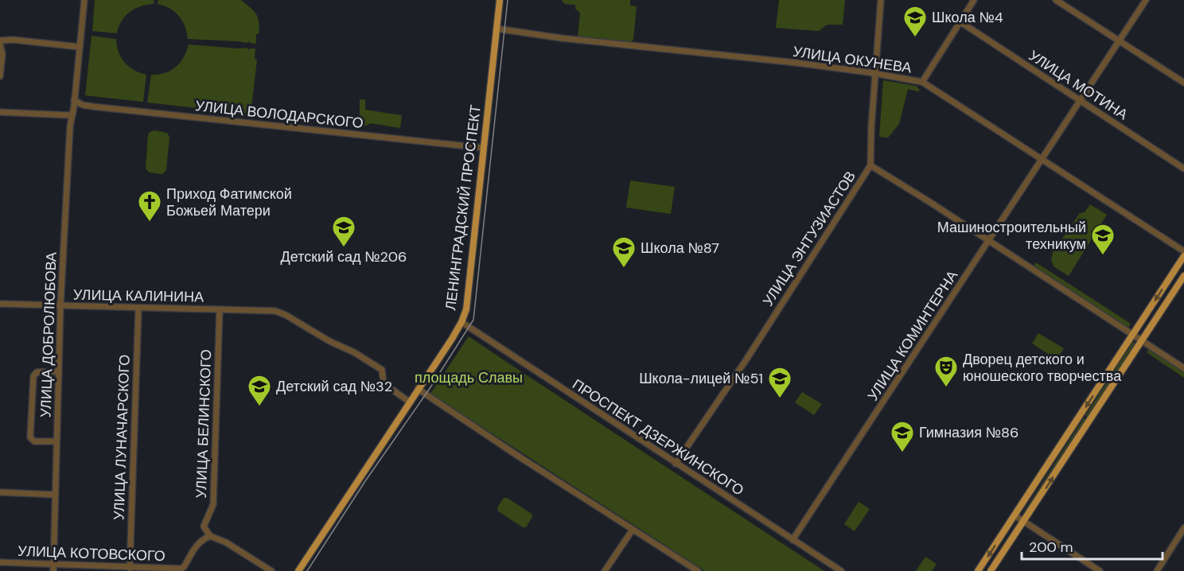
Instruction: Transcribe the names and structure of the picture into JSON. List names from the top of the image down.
{
  "streets": {
    "main road": ["ЛЕНИНГРАДСКИЙ ПРОСПЕКТ"],
    "street": [
      "УЛИЦА ОКУНЕВА",
      "УЛИЦА МОТИНА",
      "УЛИЦА ВОЛОДАРСКОГО",
      "УЛИЦА ЭНТУЗИАСТОВ",
      "УЛИЦА КАЛИНИНА",
      "УЛИЦА ДОБРОЛЮБОВА",
      "УЛИЦА КОМИНТЕРНА",
      "УЛИЦА БЕЛИНСКОГО",
      "УЛИЦА ЛУНАЧАРСКОГО",
      "ПРОСПЕКТ ДЗЕРЖИНСКОГО",
      "УЛИЦА КОТОВСКОГО"
    ]
  },
  "crossings": [
    ["УЛИЦА ОКУНЕВА", "ЛЕНИНГРАДСКИЙ ПРОСПЕКТ"],
    ["УЛИЦА ОКУНЕВА", "УЛИЦА ЭНТУЗИАСТОВ"],
    ["УЛИЦА ОКУНЕВА", "УЛИЦА КОМИНТЕРНА"],
    ["УЛИЦА МОТИНА", "УЛИЦА КОМИНТЕРНА"],
    ["УЛИЦА ВОЛОДАРСКОГО", "ЛЕНИНГРАДСКИЙ ПРОСПЕКТ"],
    ["УЛИЦА ВОЛОДАРСКОГО", "УЛИЦА ДОБРОЛЮБОВА"],
    ["ЛЕНИНГРАДСКИЙ ПРОСПЕКТ", "ПРОСПЕКТ ДЗЕРЖИНСКОГО"],
    ["УЛИЦА ЭНТУЗИАСТОВ", "ПРОСПЕКТ ДЗЕРЖИНСКОГО"],
    ["УЛИЦА КАЛИНИНА", "УЛИЦА ДОБРОЛЮБОВА"],
    ["УЛИЦА КАЛИНИНА", "УЛИЦА БЕЛИНСКОГО"],
    ["УЛИЦА КАЛИНИНА", "УЛИЦА ЛУНАЧАРСКОГО"],
    ["УЛИЦА ДОБРОЛЮБОВА", "УЛИЦА КОТОВСКОГО"],
    ["УЛИЦА КОМИНТЕРНА", "ПРОСПЕКТ ДЗЕРЖИНСКОГО"],
    ["УЛИЦА БЕЛИНСКОГО", "УЛИЦА КОТОВСКОГО"],
    ["УЛИЦА ЛУНАЧАРСКОГО", "УЛИЦА КОТОВСКОГО"]
  ],
  "parks": ["площадь Славы"],
  "places": {
    "school or university": [
      "Школа №4",
      "Детский сад №206",
      "Машиностроительный техникум",
      "Школа №87",
      "Школа-лицей №51",
      "Детский сад №32",
      "Гимназия №86"
    ],
    "church": ["Приход Фатимской Божьей Матери"],
    "theatre": ["Дворец детского и юношеского творчества"]
  },
  "scale_bar": "200 m"
}
